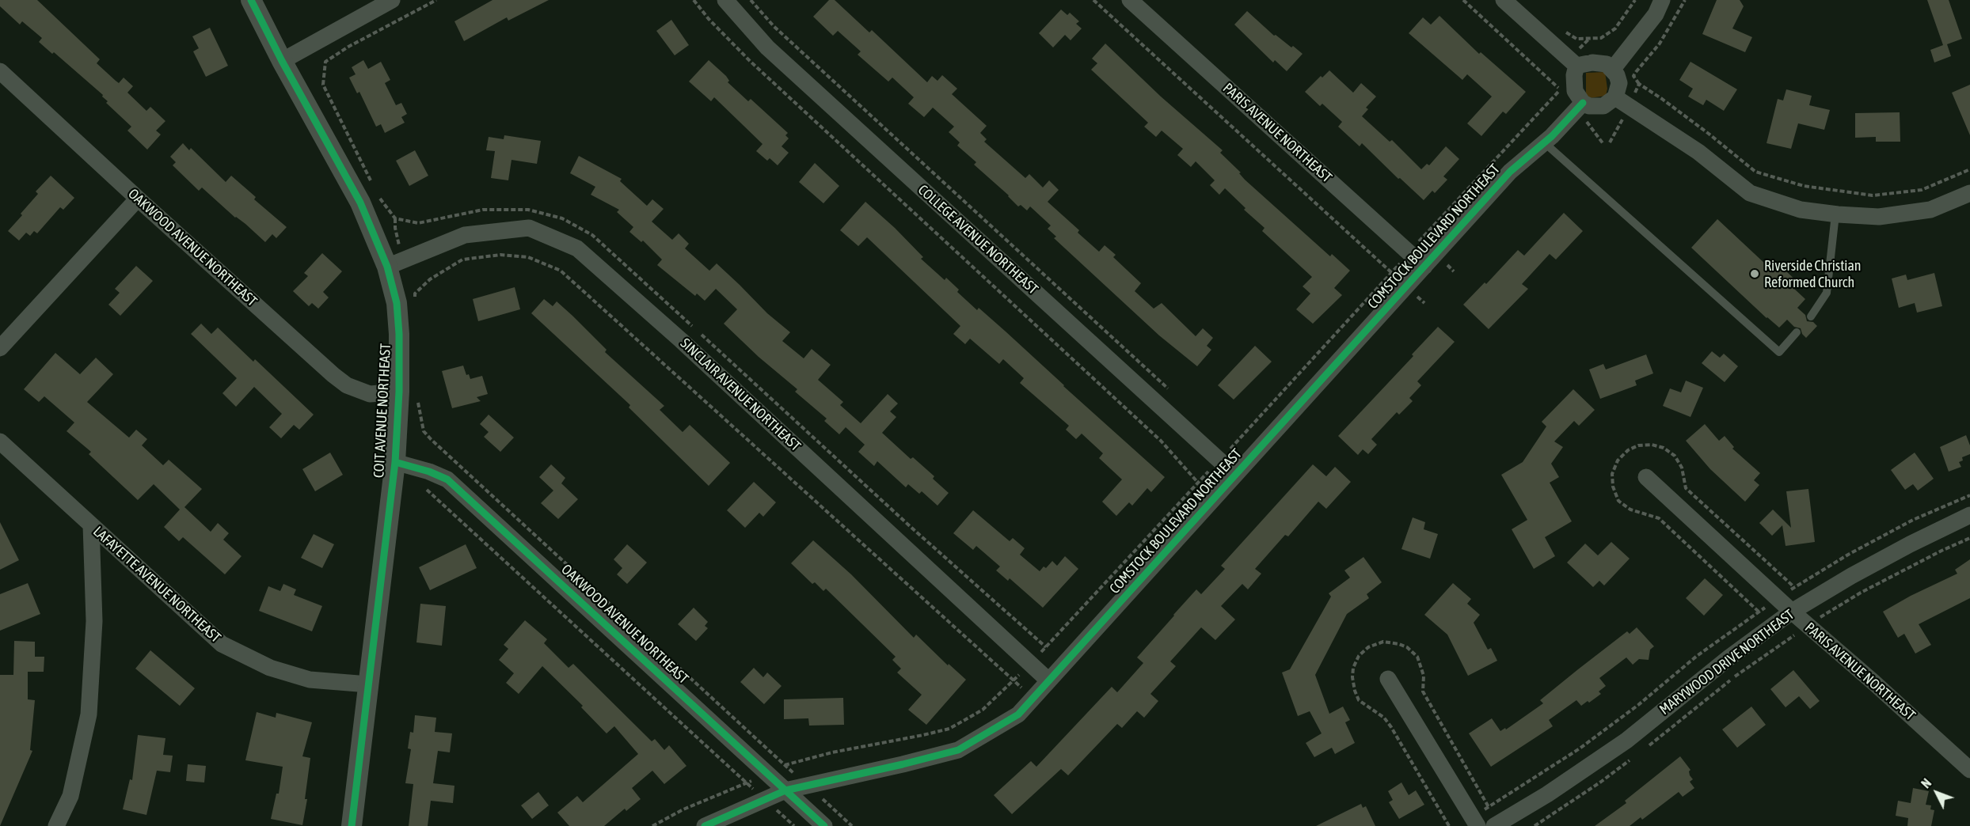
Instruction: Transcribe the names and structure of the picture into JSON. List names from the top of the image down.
{
  "streets": {
    "street": [
      "PARIS AVENUE NORTHEAST",
      "COMSTOCK BOULEVARD NORTHEAST",
      "COLLEGE AVENUE NORTHEAST",
      "OAKWOOD AVENUE NORTHEAST",
      "SINCLAIR AVENUE NORTHEAST",
      "COIT AVENUE NORTHEAST",
      "LAFAYETTE AVENUE NORTHEAST",
      "MARYWOOD DRIVE NORTHEAST"
    ]
  },
  "crossings": [
    ["PARIS AVENUE NORTHEAST", "COMSTOCK BOULEVARD NORTHEAST"],
    ["PARIS AVENUE NORTHEAST", "MARYWOOD DRIVE NORTHEAST"],
    ["COMSTOCK BOULEVARD NORTHEAST", "COLLEGE AVENUE NORTHEAST"],
    ["COMSTOCK BOULEVARD NORTHEAST", "OAKWOOD AVENUE NORTHEAST"],
    ["COMSTOCK BOULEVARD NORTHEAST", "SINCLAIR AVENUE NORTHEAST"],
    ["OAKWOOD AVENUE NORTHEAST", "COIT AVENUE NORTHEAST"],
    ["SINCLAIR AVENUE NORTHEAST", "COIT AVENUE NORTHEAST"],
    ["COIT AVENUE NORTHEAST", "LAFAYETTE AVENUE NORTHEAST"]
  ],
  "places": ["Riverside Christian Reformed Church"],
  "north": "top left"
}
